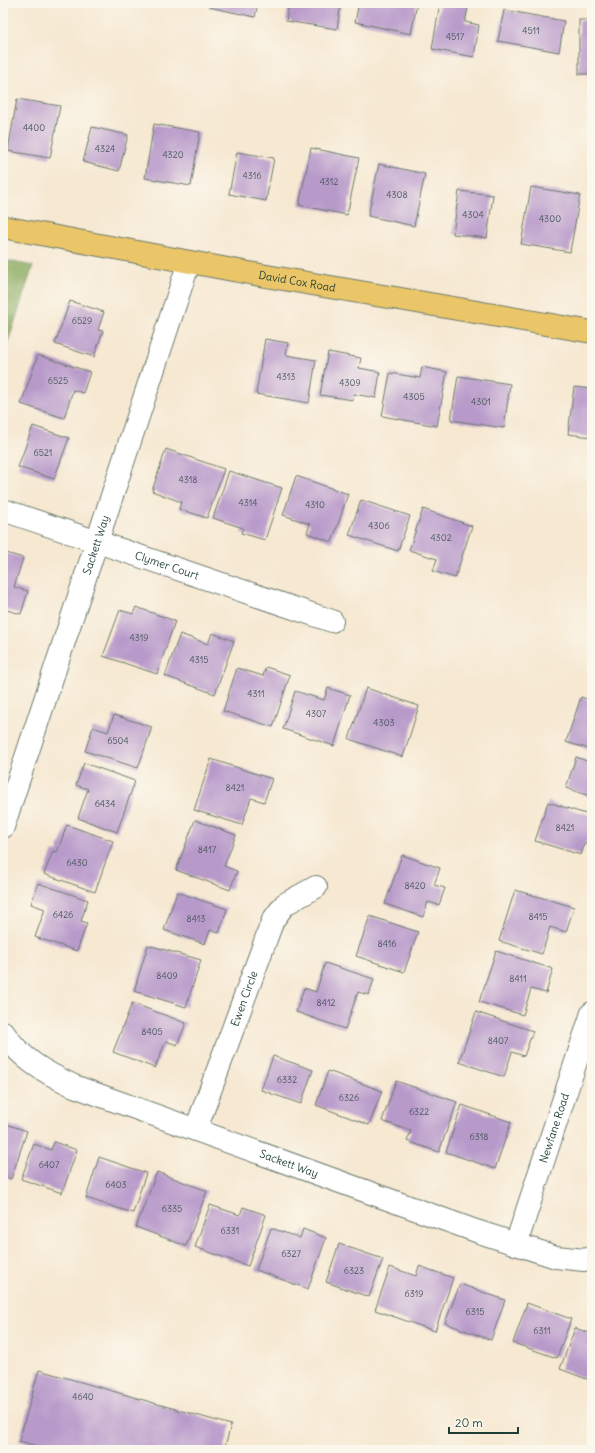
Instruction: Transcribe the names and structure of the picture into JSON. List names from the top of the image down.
{
  "streets": {
    "main road": ["David Cox Road"],
    "street": [
      "Sackett Way",
      "Clymer Court",
      "Ewen Circle",
      "Newfane Road"
    ]
  },
  "crossings": [
    ["David Cox Road", "Sackett Way"],
    ["Sackett Way", "Clymer Court"],
    ["Sackett Way", "Ewen Circle"],
    ["Sackett Way", "Newfane Road"]
  ],
  "house_numbers": [
    "4511",
    "4517",
    "4400",
    "4324",
    "4320",
    "4316",
    "4312",
    "4308",
    "4304",
    "4300",
    "6529",
    "4313",
    "6525",
    "4309",
    "4305",
    "4301",
    "6521",
    "4318",
    "4314",
    "4310",
    "4306",
    "4302",
    "4319",
    "4315",
    "4311",
    "4307",
    "4303",
    "6504",
    "8421",
    "6434",
    "8421",
    "8417",
    "6430",
    "8420",
    "6426",
    "8415",
    "8413",
    "8416",
    "8409",
    "8411",
    "8412",
    "8405",
    "8407",
    "6332",
    "6326",
    "6322",
    "6318",
    "6407",
    "6403",
    "6335",
    "6331",
    "6327",
    "6323",
    "6319",
    "6315",
    "6311",
    "4640"
  ],
  "scale_bar": "20 m"
}
